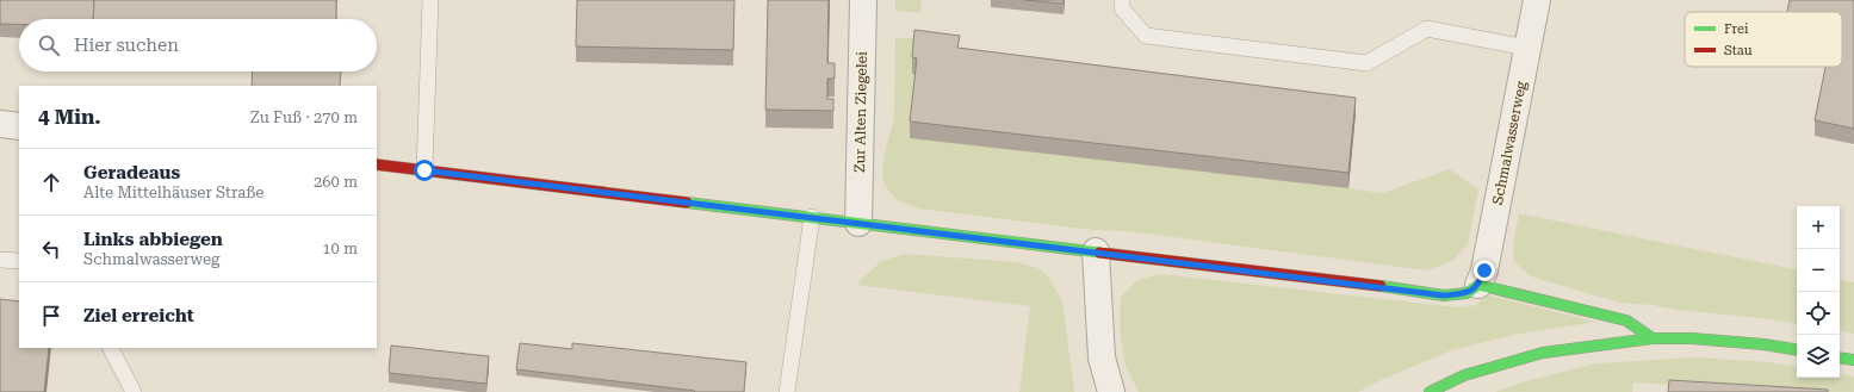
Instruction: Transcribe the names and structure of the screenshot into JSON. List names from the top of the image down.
{
  "streets": {
    "street": ["Zur Alten Ziegelei", "Schmalwasserweg"]
  },
  "legend": ["Frei", "Stau"],
  "page": {
    "search": "Hier suchen",
    "heading": ["4 Min.", "Zu Fuß · 270 m"],
    "list": [
      ["Geradeaus", "Alte Mittelhäuser Straße", "260 m"],
      ["Links abbiegen", "Schmalwasserweg", "10 m"],
      "Ziel erreicht"
    ],
    "map_buttons": ["+", "−"]
  }
}
